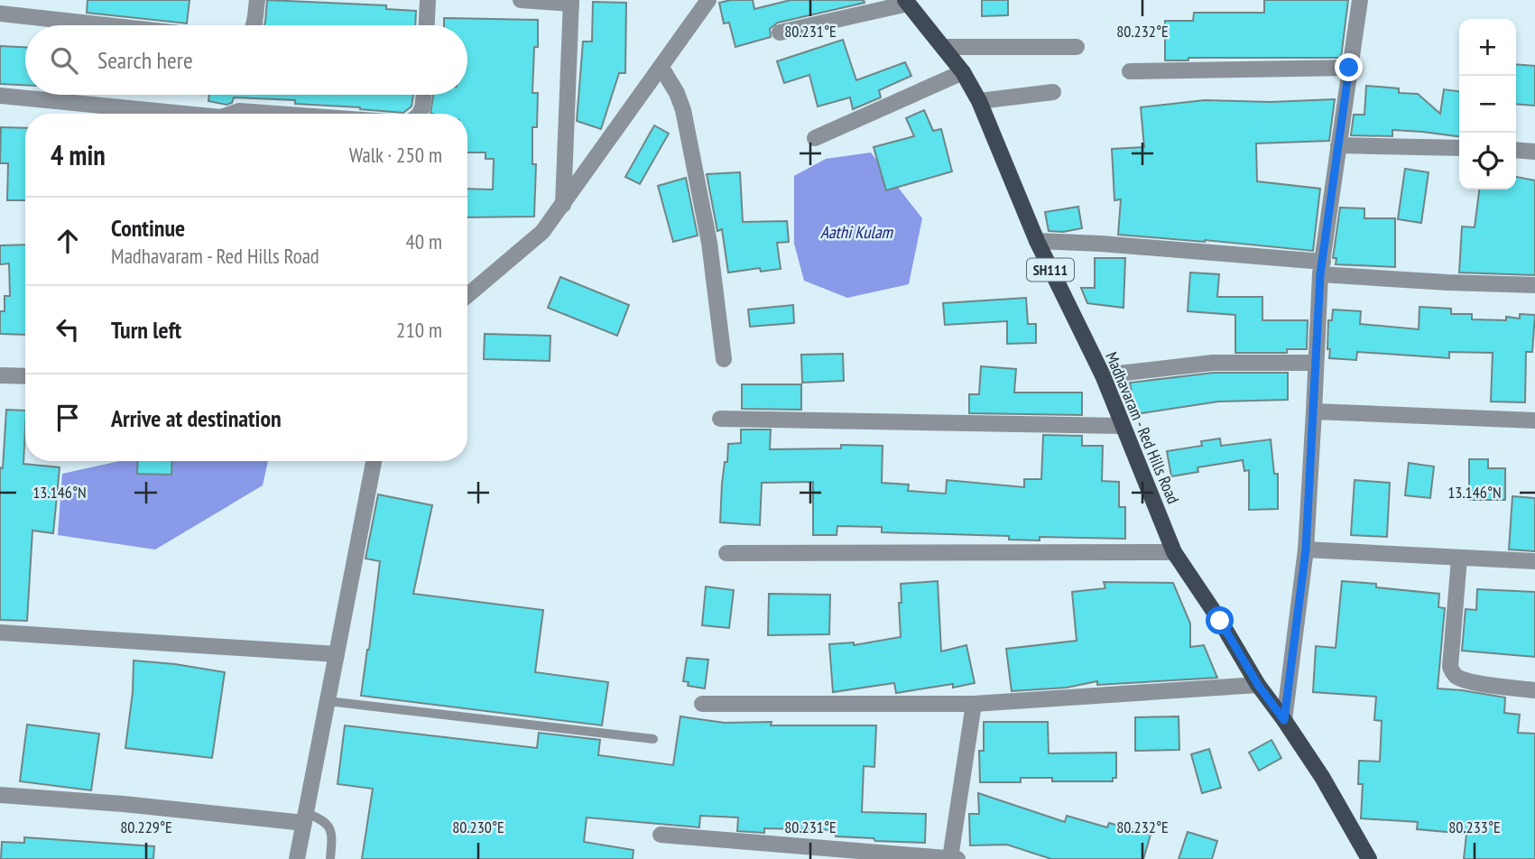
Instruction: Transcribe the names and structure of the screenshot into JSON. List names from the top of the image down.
{
  "streets": {
    "main road": ["SH111", "Madhavaram - Red Hills Road"]
  },
  "water": ["Aathi Kulam"],
  "page": {
    "map_buttons": ["+", "−"],
    "search": "Search here",
    "heading": ["4 min", "Walk · 250 m"],
    "list": [
      ["Continue", "Madhavaram - Red Hills Road", "40 m"],
      ["Turn left", "210 m"],
      "Arrive at destination"
    ]
  },
  "coordinates": [
    "80.231°E",
    "80.232°E",
    "13.146°N",
    "80.229°E",
    "80.230°E",
    "80.233°E"
  ]
}
